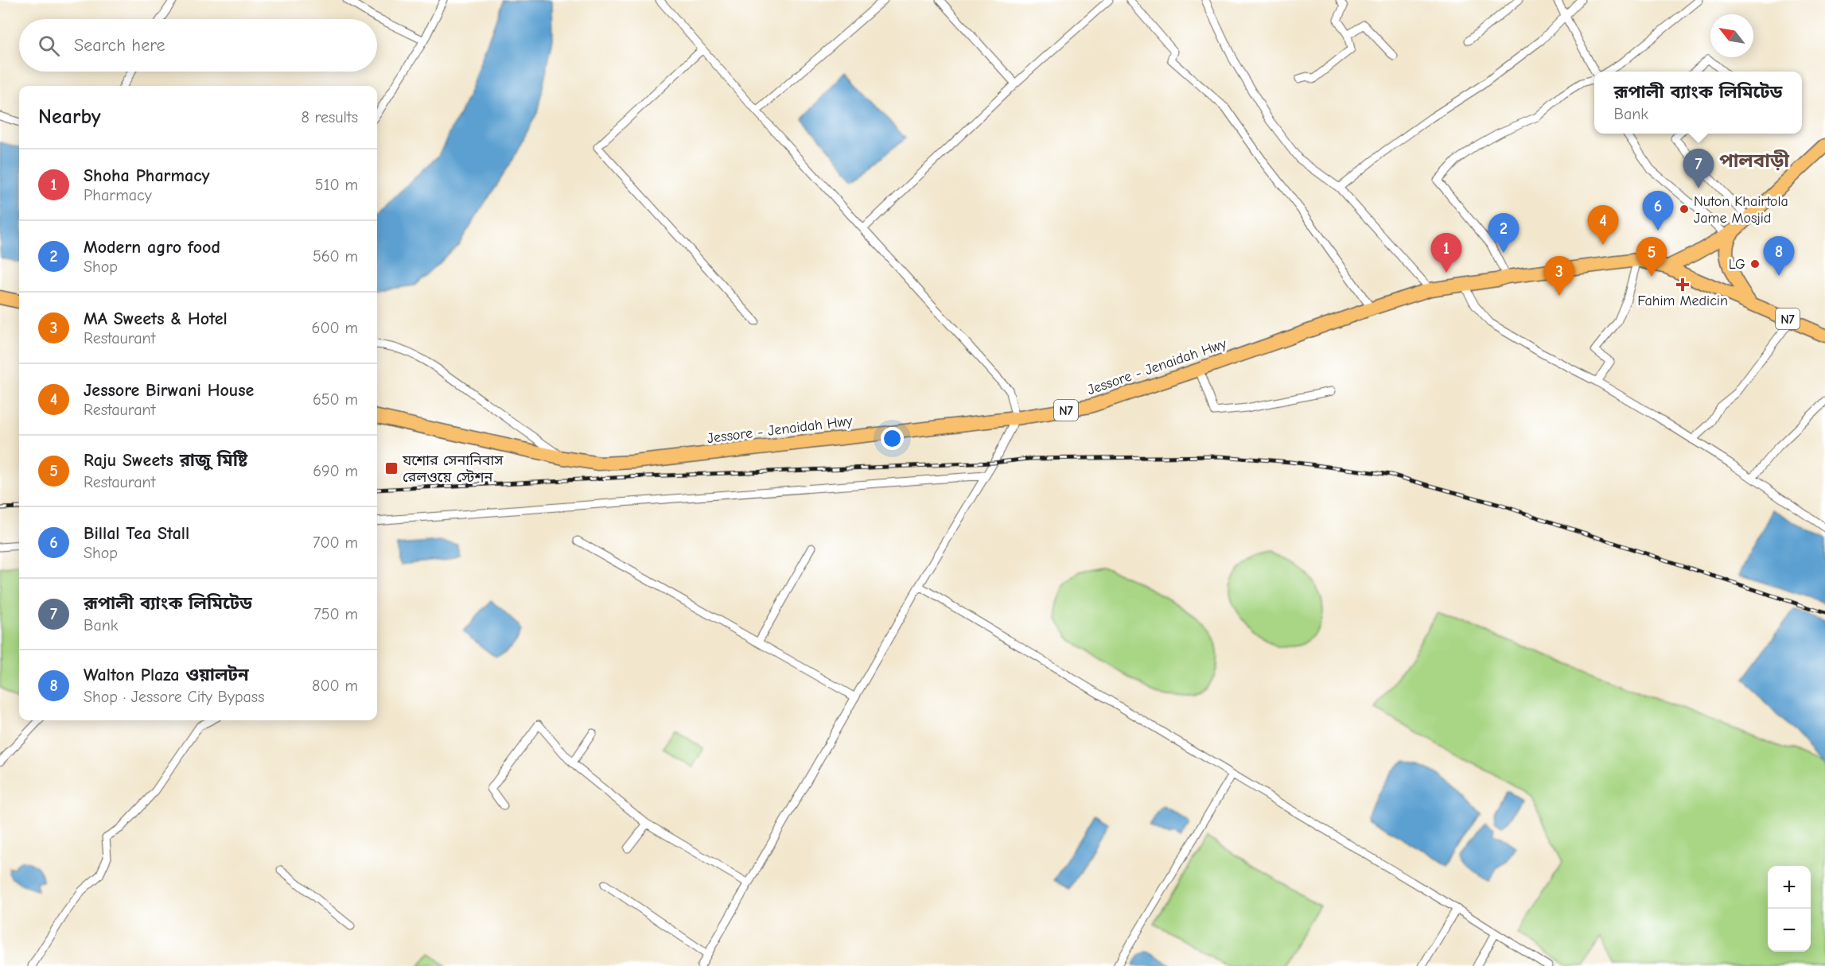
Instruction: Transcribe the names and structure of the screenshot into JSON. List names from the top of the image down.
{
  "streets": {
    "highway": ["N7", "Jessore - Jenaidah Hwy"]
  },
  "crossings": [
    ["N7", "Jessore - Jenaidah Hwy"]
  ],
  "districts": ["পালবাড়ী"],
  "places": {
    "other": ["Nuton Khairtola Jame Mosjid", "LG"],
    "health": ["Fahim Medicin"],
    "transit": ["যশোর সেনানিবাস রেলওয়ে স্টেশন"]
  },
  "north": "top left",
  "page": {
    "search": "Search here",
    "popup": ["রূপালী ব্যাংক লিমিটেড", "Bank"],
    "heading": ["Nearby", "8 results"],
    "list": [
      {
        "mark": "1",
        "name": "Shoha Pharmacy",
        "note": "Pharmacy",
        "value": "510 m"
      },
      {
        "mark": "2",
        "name": "Modern agro food",
        "note": "Shop",
        "value": "560 m"
      },
      {
        "mark": "3",
        "name": "MA Sweets & Hotel",
        "note": "Restaurant",
        "value": "600 m"
      },
      {
        "mark": "4",
        "name": "Jessore Birwani House",
        "note": "Restaurant",
        "value": "650 m"
      },
      {
        "mark": "5",
        "name": "Raju Sweets রাজু মিষ্টি",
        "note": "Restaurant",
        "value": "690 m"
      },
      {
        "mark": "6",
        "name": "Billal Tea Stall",
        "note": "Shop",
        "value": "700 m"
      },
      {
        "mark": "7",
        "name": "রূপালী ব্যাংক লিমিটেড",
        "note": "Bank",
        "value": "750 m"
      },
      {
        "mark": "8",
        "name": "Walton Plaza ওয়ালটন",
        "note": "Shop · Jessore City Bypass",
        "value": "800 m"
      }
    ],
    "pins": [
      "7",
      "6",
      "4",
      "2",
      "1",
      "8",
      "5",
      "3"
    ],
    "map_buttons": ["+", "−"]
  }
}
